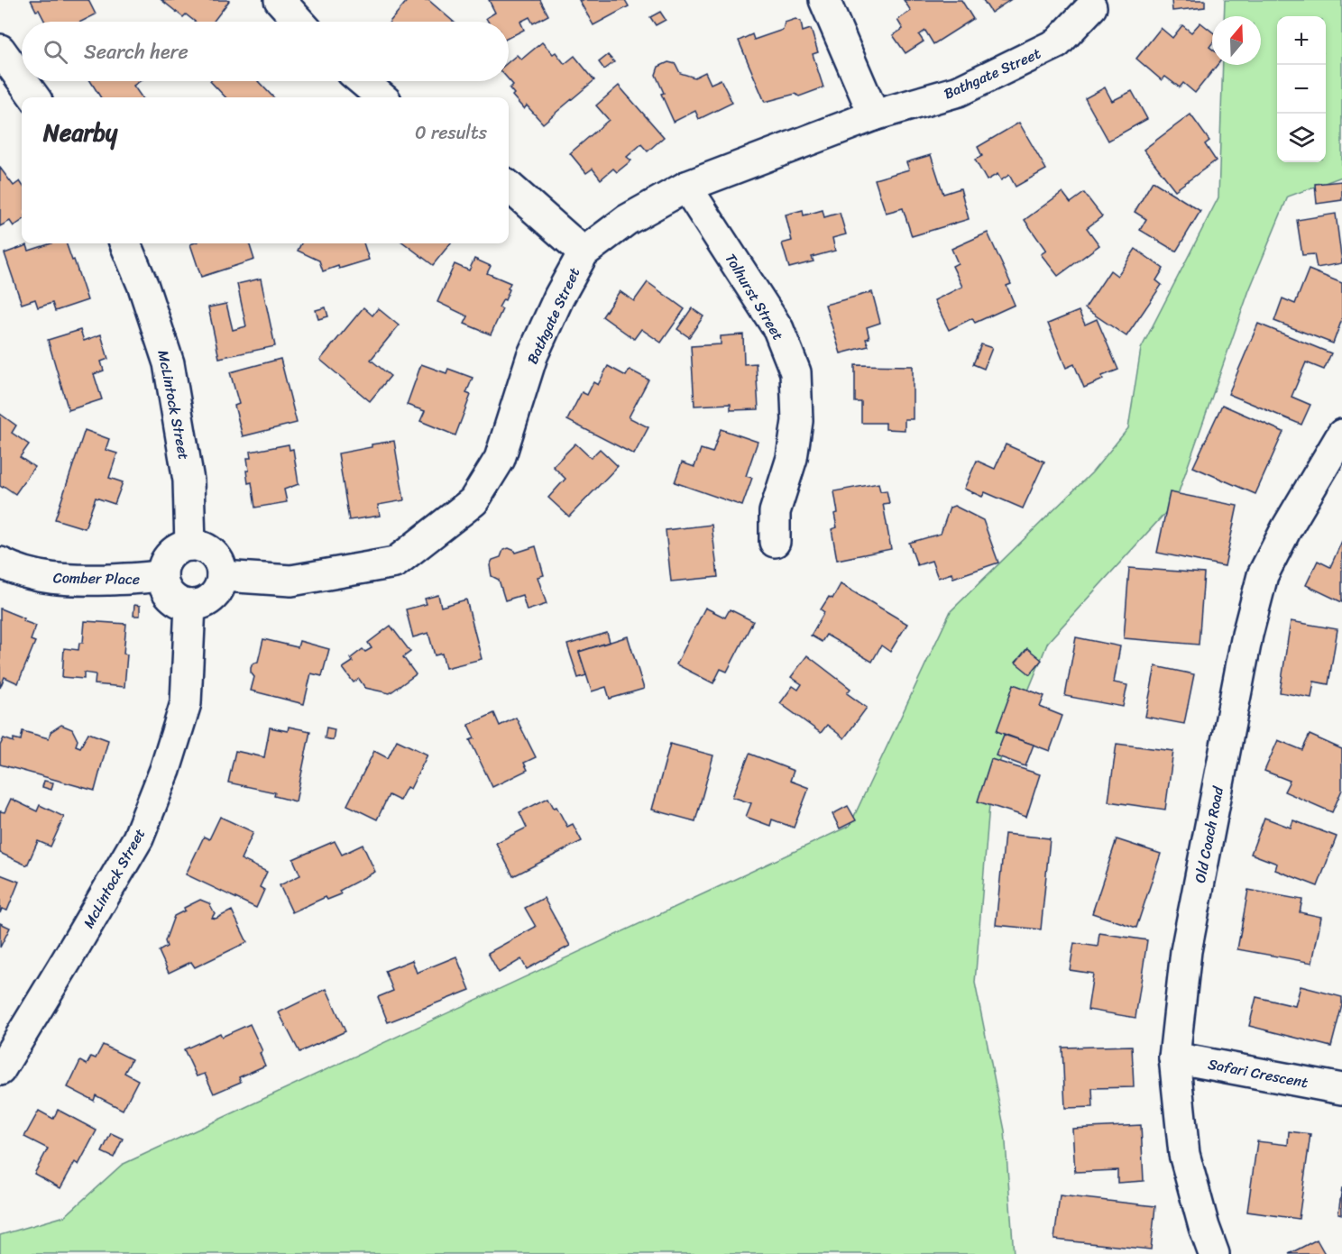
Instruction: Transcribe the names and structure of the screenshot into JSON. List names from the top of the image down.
{
  "streets": {
    "street": [
      "Bathgate Street",
      "Tolhurst Street",
      "McLintock Street",
      "Comber Place",
      "Old Coach Road",
      "Safari Crescent"
    ]
  },
  "crossings": [
    ["Bathgate Street", "Tolhurst Street"],
    ["Bathgate Street", "McLintock Street"],
    ["Bathgate Street", "Comber Place"],
    ["McLintock Street", "Comber Place"],
    ["Old Coach Road", "Safari Crescent"]
  ],
  "north": "top",
  "page": {
    "map_buttons": ["+", "−"],
    "search": "Search here",
    "heading": ["Nearby", "0 results"]
  }
}
